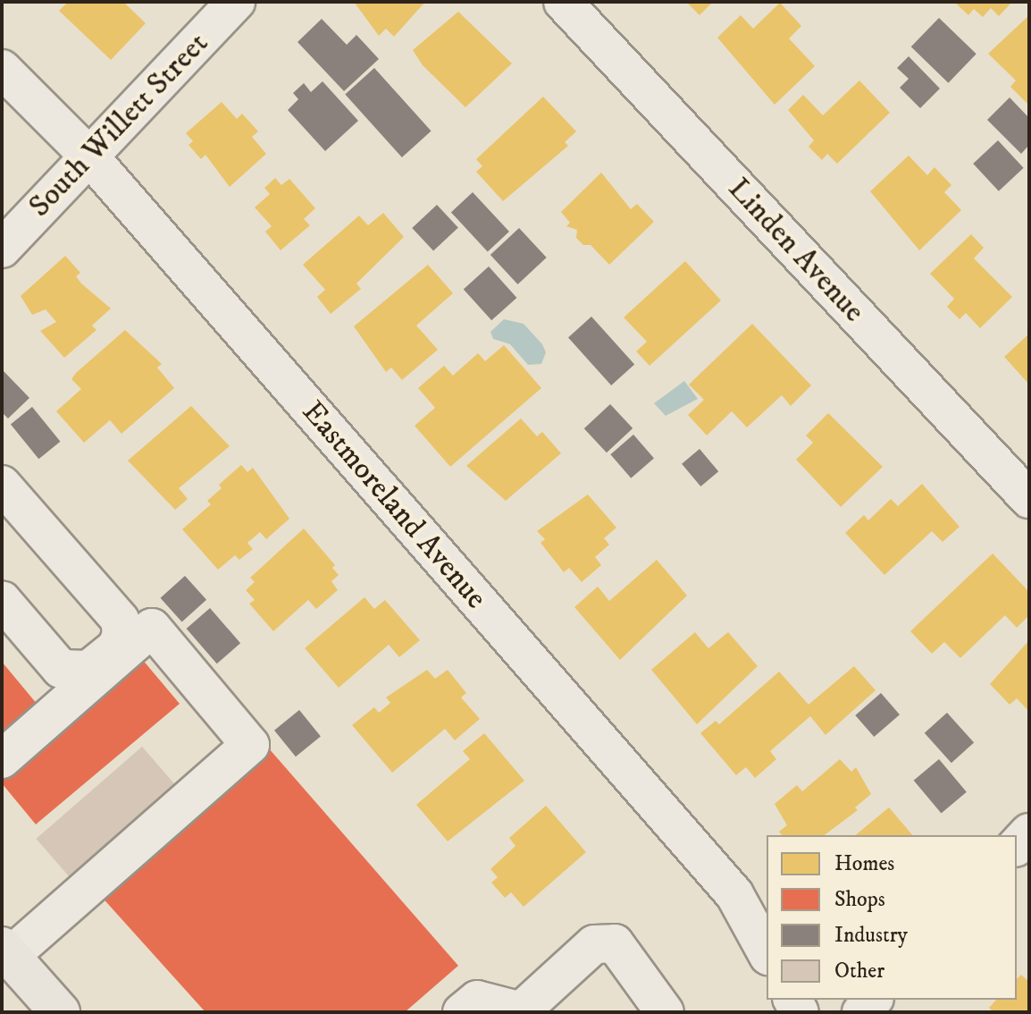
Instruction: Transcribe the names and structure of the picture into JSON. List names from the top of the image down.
{
  "streets": {
    "street": ["South Willett Street", "Linden Avenue", "Eastmoreland Avenue"]
  },
  "crossings": [
    ["South Willett Street", "Eastmoreland Avenue"]
  ],
  "legend": [
    "Homes",
    "Shops",
    "Industry",
    "Other"
  ]
}
